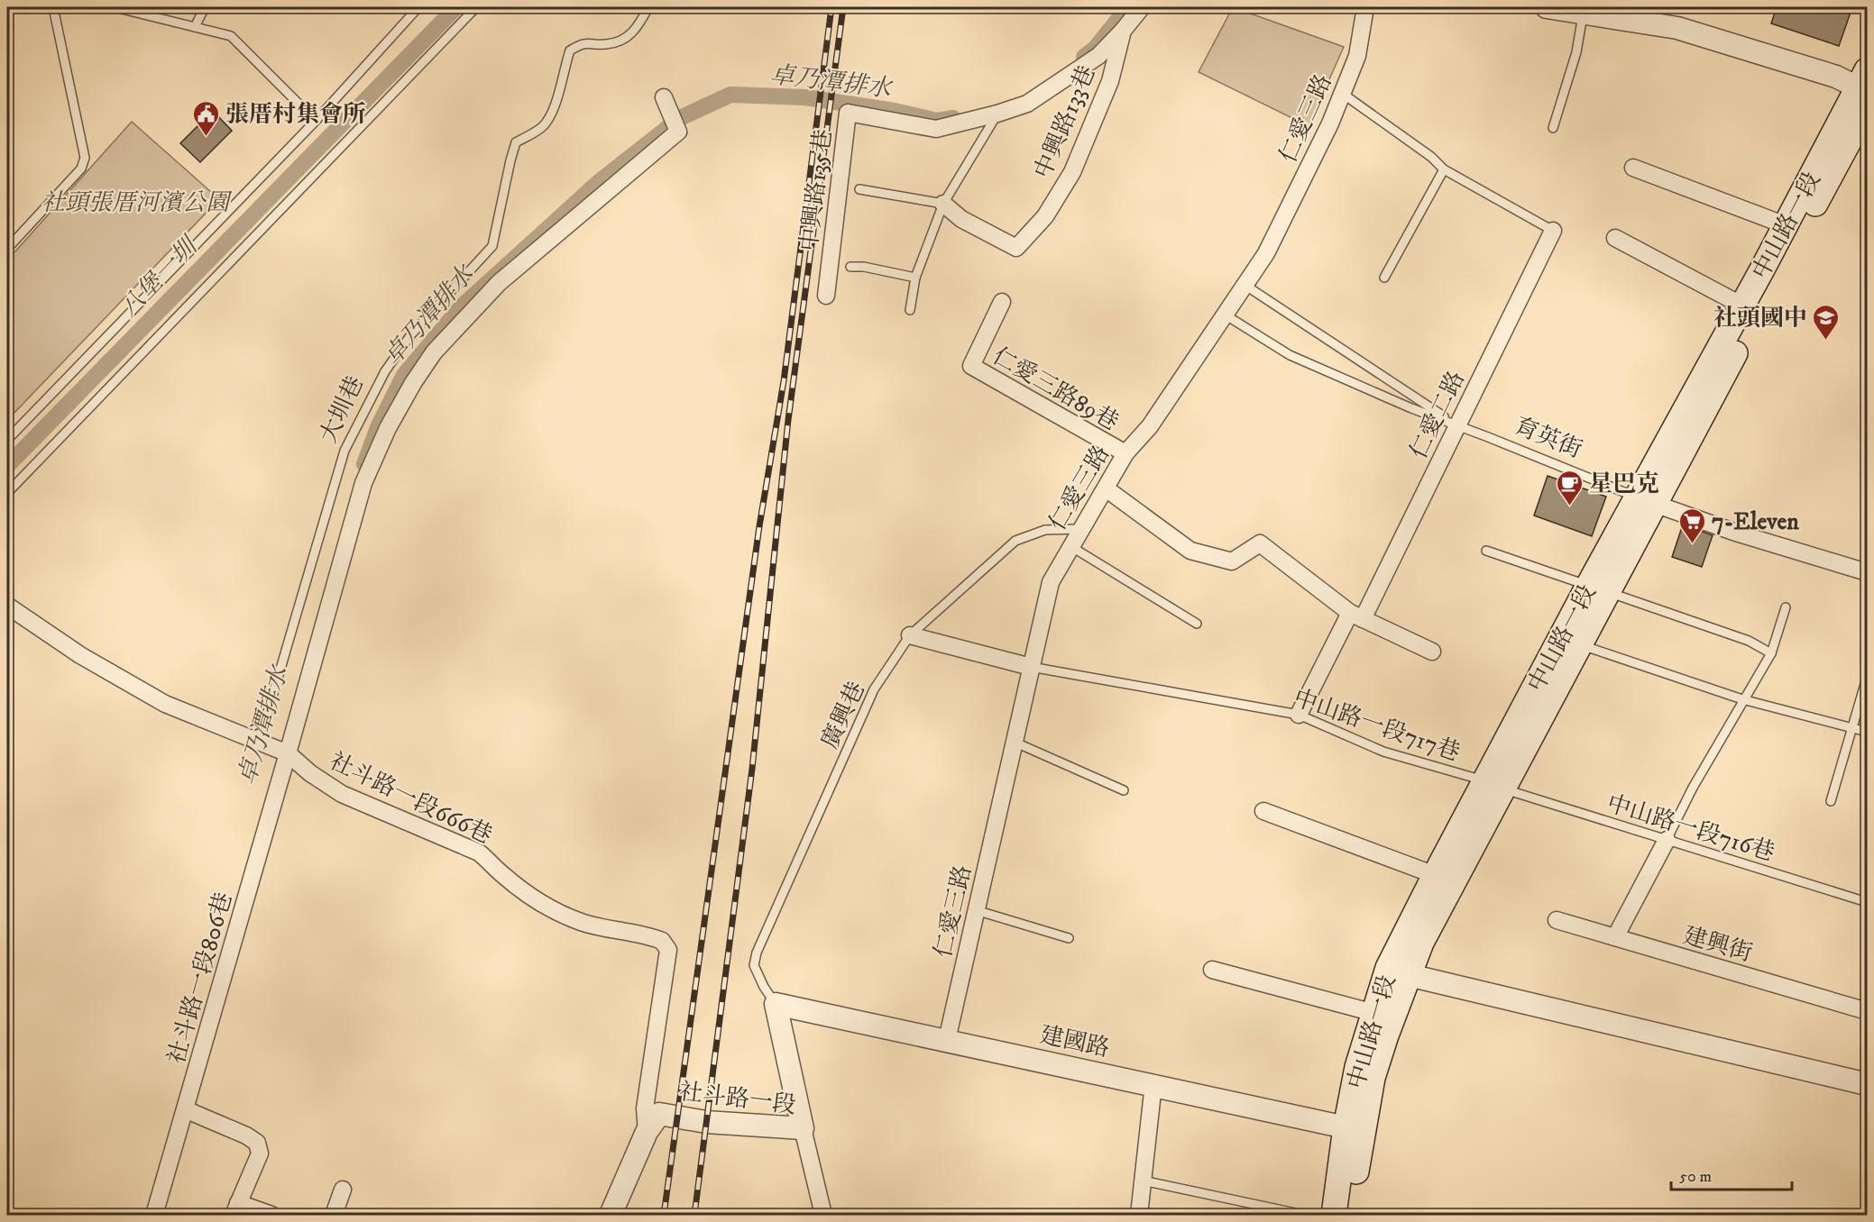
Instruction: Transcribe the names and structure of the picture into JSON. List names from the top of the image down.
{
  "streets": {
    "main road": ["中山路一段"],
    "street": [
      "仁愛三路",
      "中興路133巷",
      "中興路135巷",
      "仁愛三路89巷",
      "仁愛二路",
      "育英街",
      "社斗路一段666巷",
      "建興街",
      "社斗路一段806巷",
      "建國路",
      "社斗路一段"
    ],
    "lane": [
      "大圳巷",
      "廣興巷",
      "中山路一段717巷",
      "中山路一段716巷"
    ]
  },
  "crossings": [
    ["仁愛三路", "仁愛三路89巷"],
    ["仁愛三路", "育英街"],
    ["仁愛三路", "廣興巷"],
    ["仁愛三路", "中山路一段717巷"],
    ["仁愛三路", "建國路"],
    ["中興路133巷", "中興路135巷"],
    ["中山路一段", "育英街"],
    ["中山路一段", "中山路一段717巷"],
    ["中山路一段", "中山路一段716巷"],
    ["中山路一段", "建國路"],
    ["仁愛二路", "育英街"],
    ["仁愛二路", "中山路一段717巷"],
    ["廣興巷", "建國路"],
    ["中山路一段717巷", "中山路一段716巷"],
    ["社斗路一段666巷", "社斗路一段806巷"],
    ["社斗路一段666巷", "社斗路一段"]
  ],
  "water": ["卓乃潭排水", "八堡一圳"],
  "parks": ["社頭張厝河濱公園"],
  "places": {
    "public building": ["張厝村集會所"],
    "school or university": ["社頭國中"],
    "cafe": ["星巴克"],
    "supermarket": ["7-Eleven"]
  },
  "scale_bar": "50 m"
}
